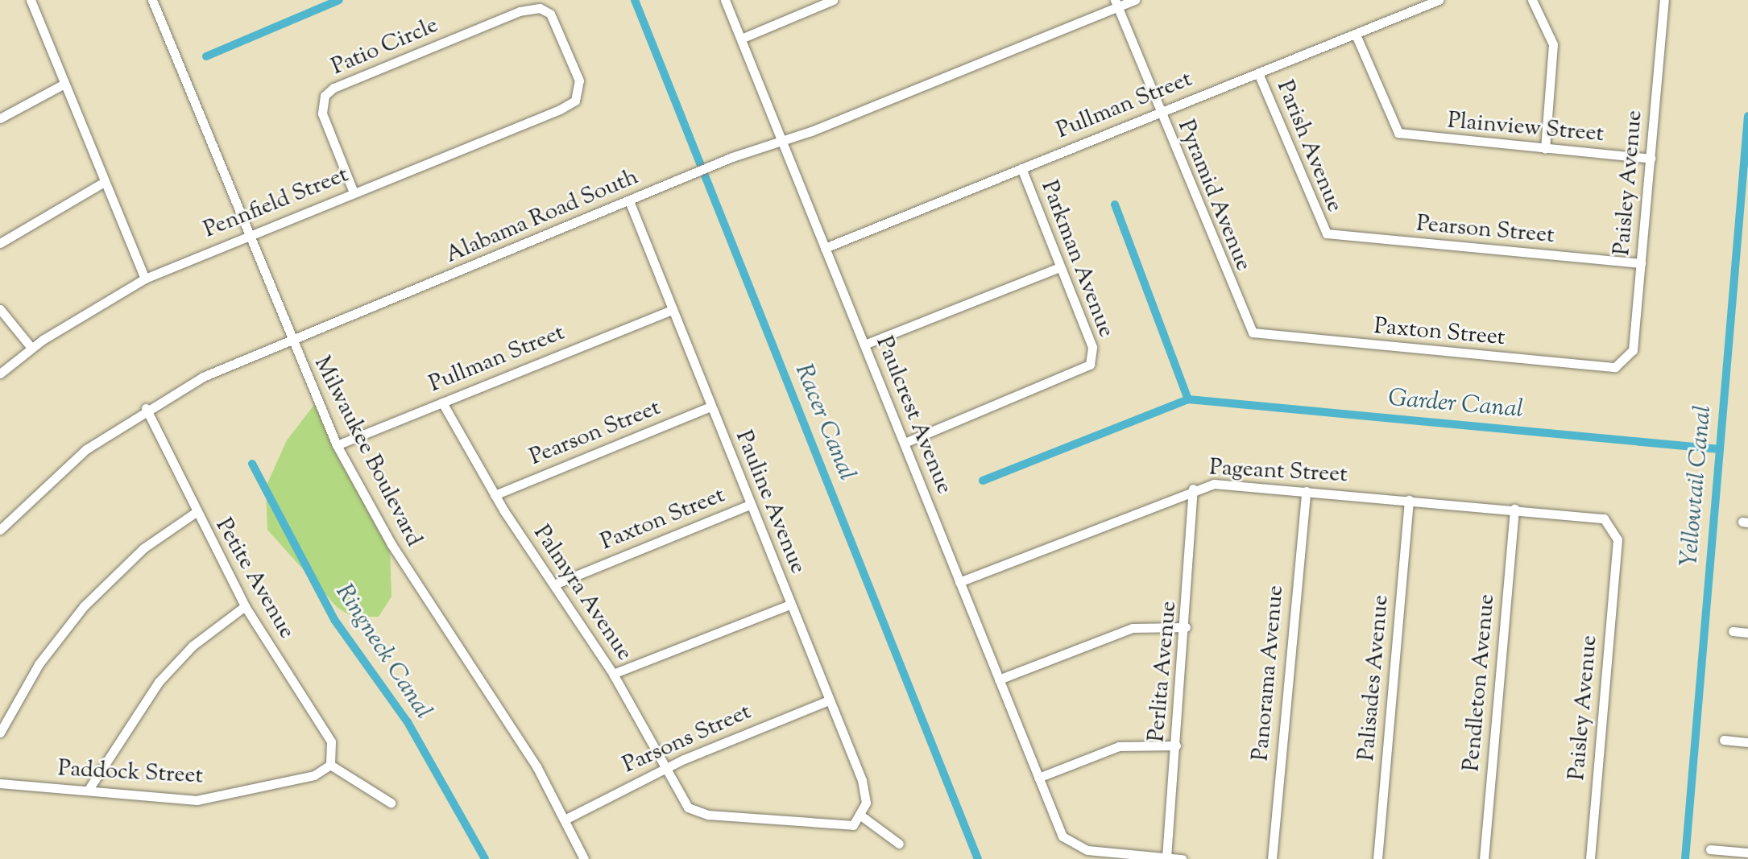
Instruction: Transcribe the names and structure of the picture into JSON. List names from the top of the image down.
{
  "streets": {
    "street": [
      "Patio Circle",
      "Pullman Street",
      "Plainview Street",
      "Parish Avenue",
      "Paisley Avenue",
      "Pyramid Avenue",
      "Pennfield Street",
      "Alabama Road South",
      "Pearson Street",
      "Parkman Avenue",
      "Paxton Street",
      "Paulcrest Avenue",
      "Milwaukee Boulevard",
      "Pageant Street",
      "Pauline Avenue",
      "Petite Avenue",
      "Palmyra Avenue",
      "Perlita Avenue",
      "Panorama Avenue",
      "Palisades Avenue",
      "Pendleton Avenue",
      "Parsons Street",
      "Paddock Street"
    ]
  },
  "crossings": [
    ["Patio Circle", "Pennfield Street"],
    ["Pullman Street", "Plainview Street"],
    ["Pullman Street", "Parish Avenue"],
    ["Pullman Street", "Pyramid Avenue"],
    ["Pullman Street", "Parkman Avenue"],
    ["Pullman Street", "Paulcrest Avenue"],
    ["Pullman Street", "Milwaukee Boulevard"],
    ["Pullman Street", "Pauline Avenue"],
    ["Pullman Street", "Palmyra Avenue"],
    ["Plainview Street", "Paisley Avenue"],
    ["Parish Avenue", "Pearson Street"],
    ["Paisley Avenue", "Pearson Street"],
    ["Paisley Avenue", "Paxton Street"],
    ["Paisley Avenue", "Pageant Street"],
    ["Pyramid Avenue", "Alabama Road South"],
    ["Pyramid Avenue", "Paxton Street"],
    ["Pennfield Street", "Milwaukee Boulevard"],
    ["Alabama Road South", "Paulcrest Avenue"],
    ["Alabama Road South", "Milwaukee Boulevard"],
    ["Alabama Road South", "Pauline Avenue"],
    ["Alabama Road South", "Petite Avenue"],
    ["Pearson Street", "Pauline Avenue"],
    ["Pearson Street", "Palmyra Avenue"],
    ["Parkman Avenue", "Paulcrest Avenue"],
    ["Paxton Street", "Pauline Avenue"],
    ["Paxton Street", "Palmyra Avenue"],
    ["Paulcrest Avenue", "Pageant Street"],
    ["Paulcrest Avenue", "Perlita Avenue"],
    ["Milwaukee Boulevard", "Parsons Street"],
    ["Pageant Street", "Perlita Avenue"],
    ["Pageant Street", "Panorama Avenue"],
    ["Pageant Street", "Palisades Avenue"],
    ["Pageant Street", "Pendleton Avenue"],
    ["Pauline Avenue", "Palmyra Avenue"],
    ["Pauline Avenue", "Parsons Street"],
    ["Petite Avenue", "Paddock Street"],
    ["Palmyra Avenue", "Parsons Street"]
  ],
  "water": [
    "Garder Canal",
    "Racer Canal",
    "Yellowtail Canal",
    "Ringneck Canal"
  ]
}
